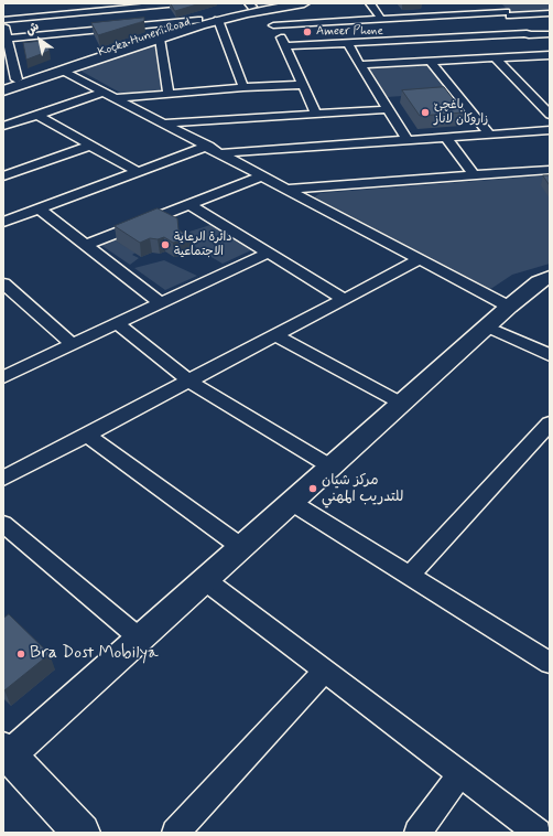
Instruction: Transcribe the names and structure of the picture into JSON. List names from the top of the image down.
{
  "streets": {
    "main road": ["Koçka Hunerî Road"]
  },
  "places": [
    "Ameer Phone",
    "باغچێ زاروكان لاناز",
    "دائرة الرعاية الاجتماعية",
    "مركز شيان للتدريب المهني",
    "Bra Dost Mobilya"
  ],
  "north": "top left"
}
